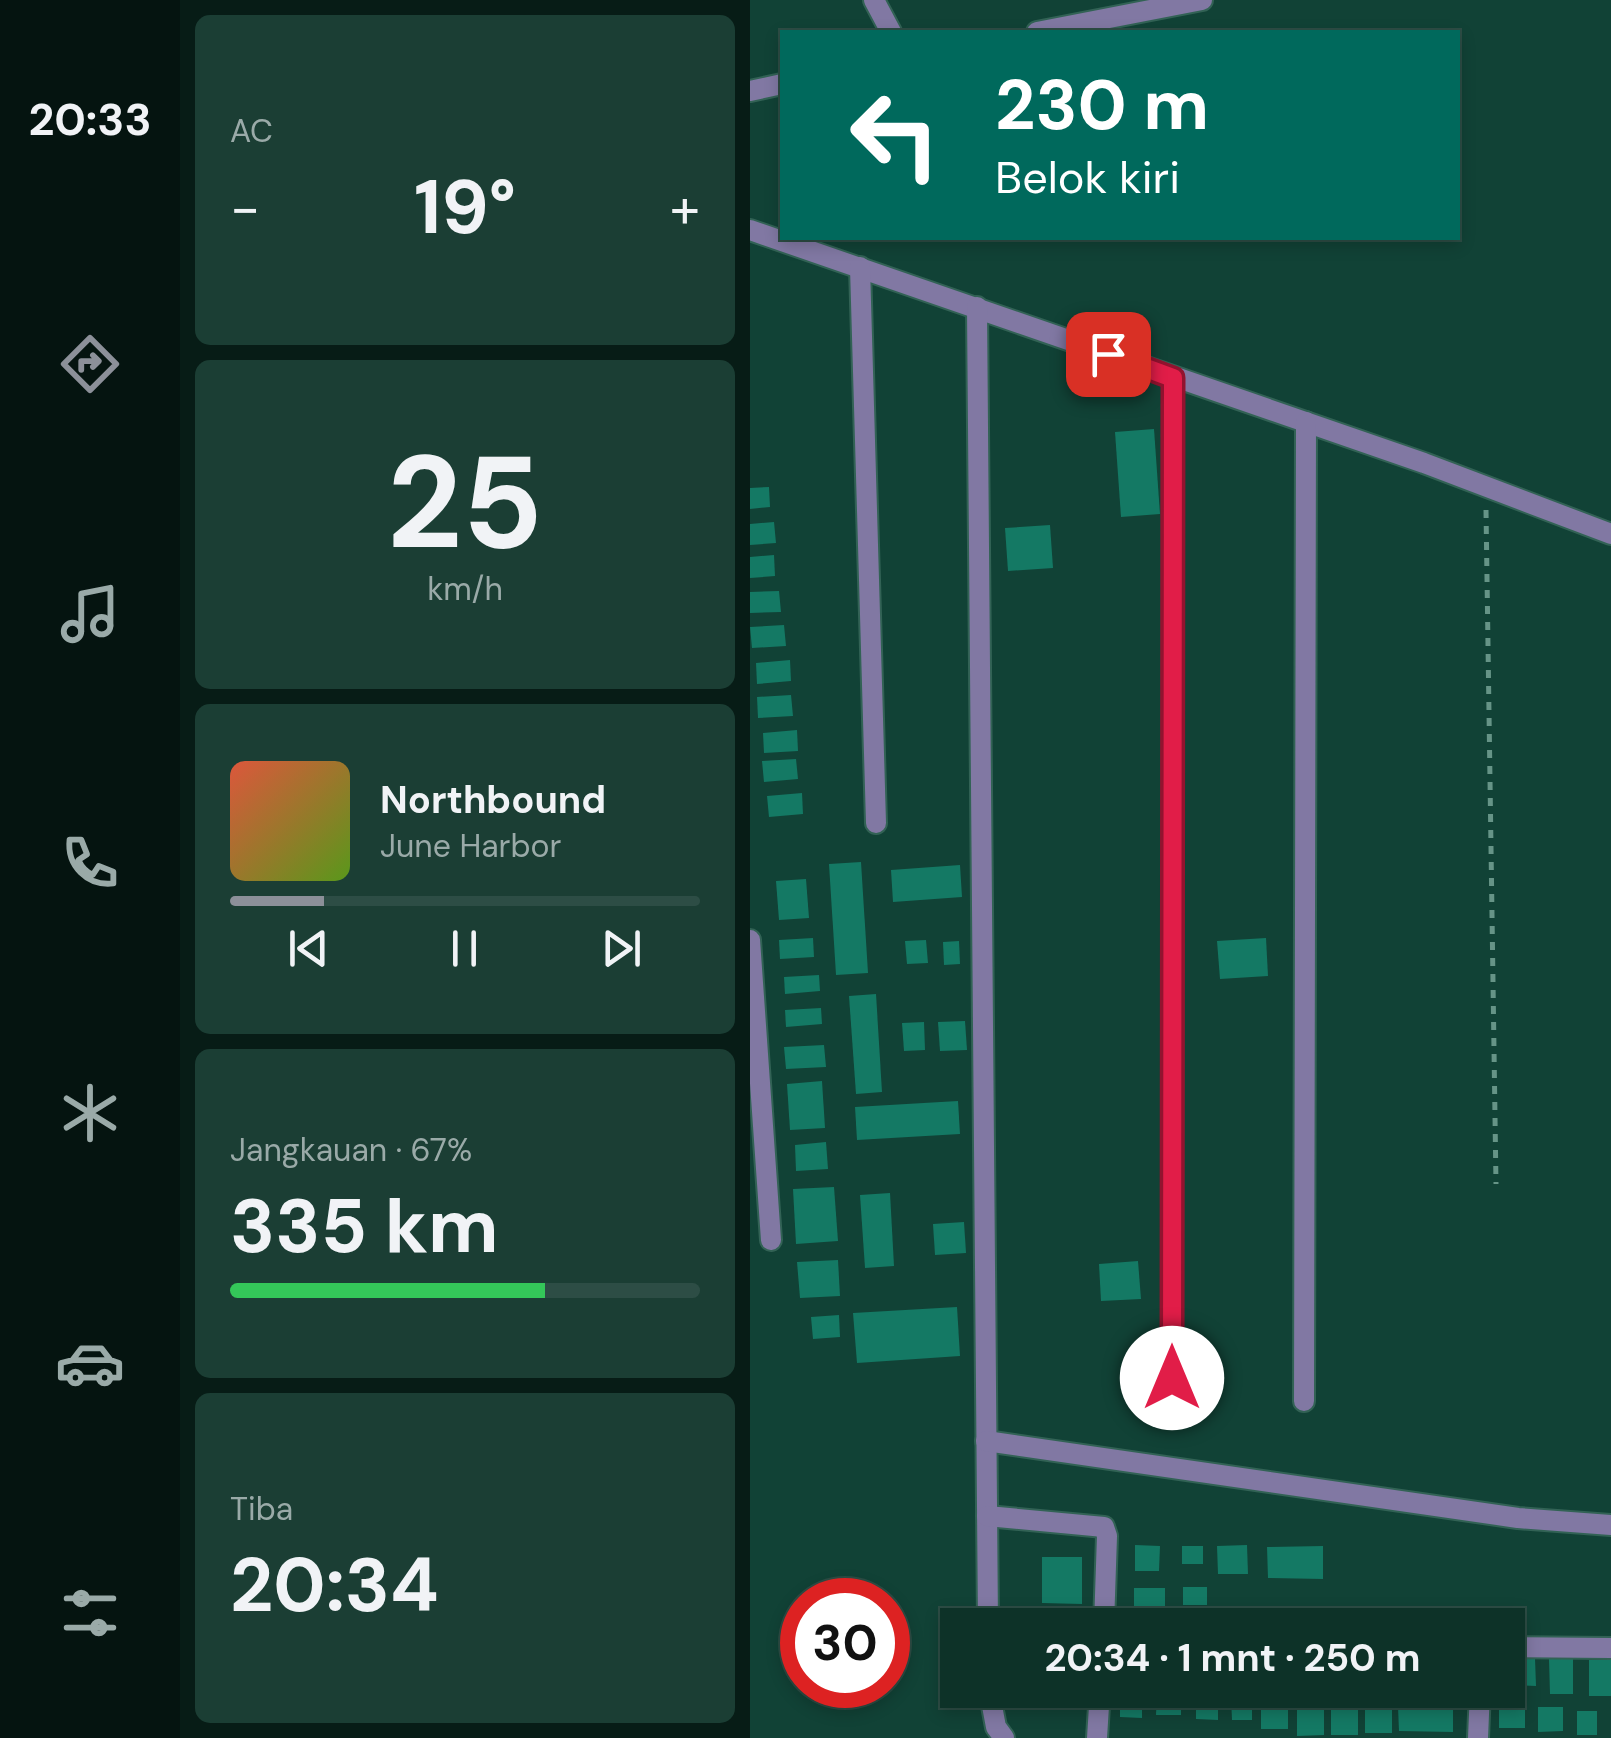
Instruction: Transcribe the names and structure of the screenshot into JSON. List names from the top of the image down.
{
  "page": {
    "tabs": "20:33",
    "tile": [
      "AC",
      ["25", "km/h"],
      ["Jangkauan · 67%", "335 km"],
      ["Tiba", "20:34"]
    ],
    "turn": ["230 m", "Belok kiri"],
    "heat": ["−", "19°", "+"],
    "song": ["Northbound", "June Harbor"],
    "limit": "30",
    "trip": "20:34 · 1 mnt · 250 m"
  }
}
